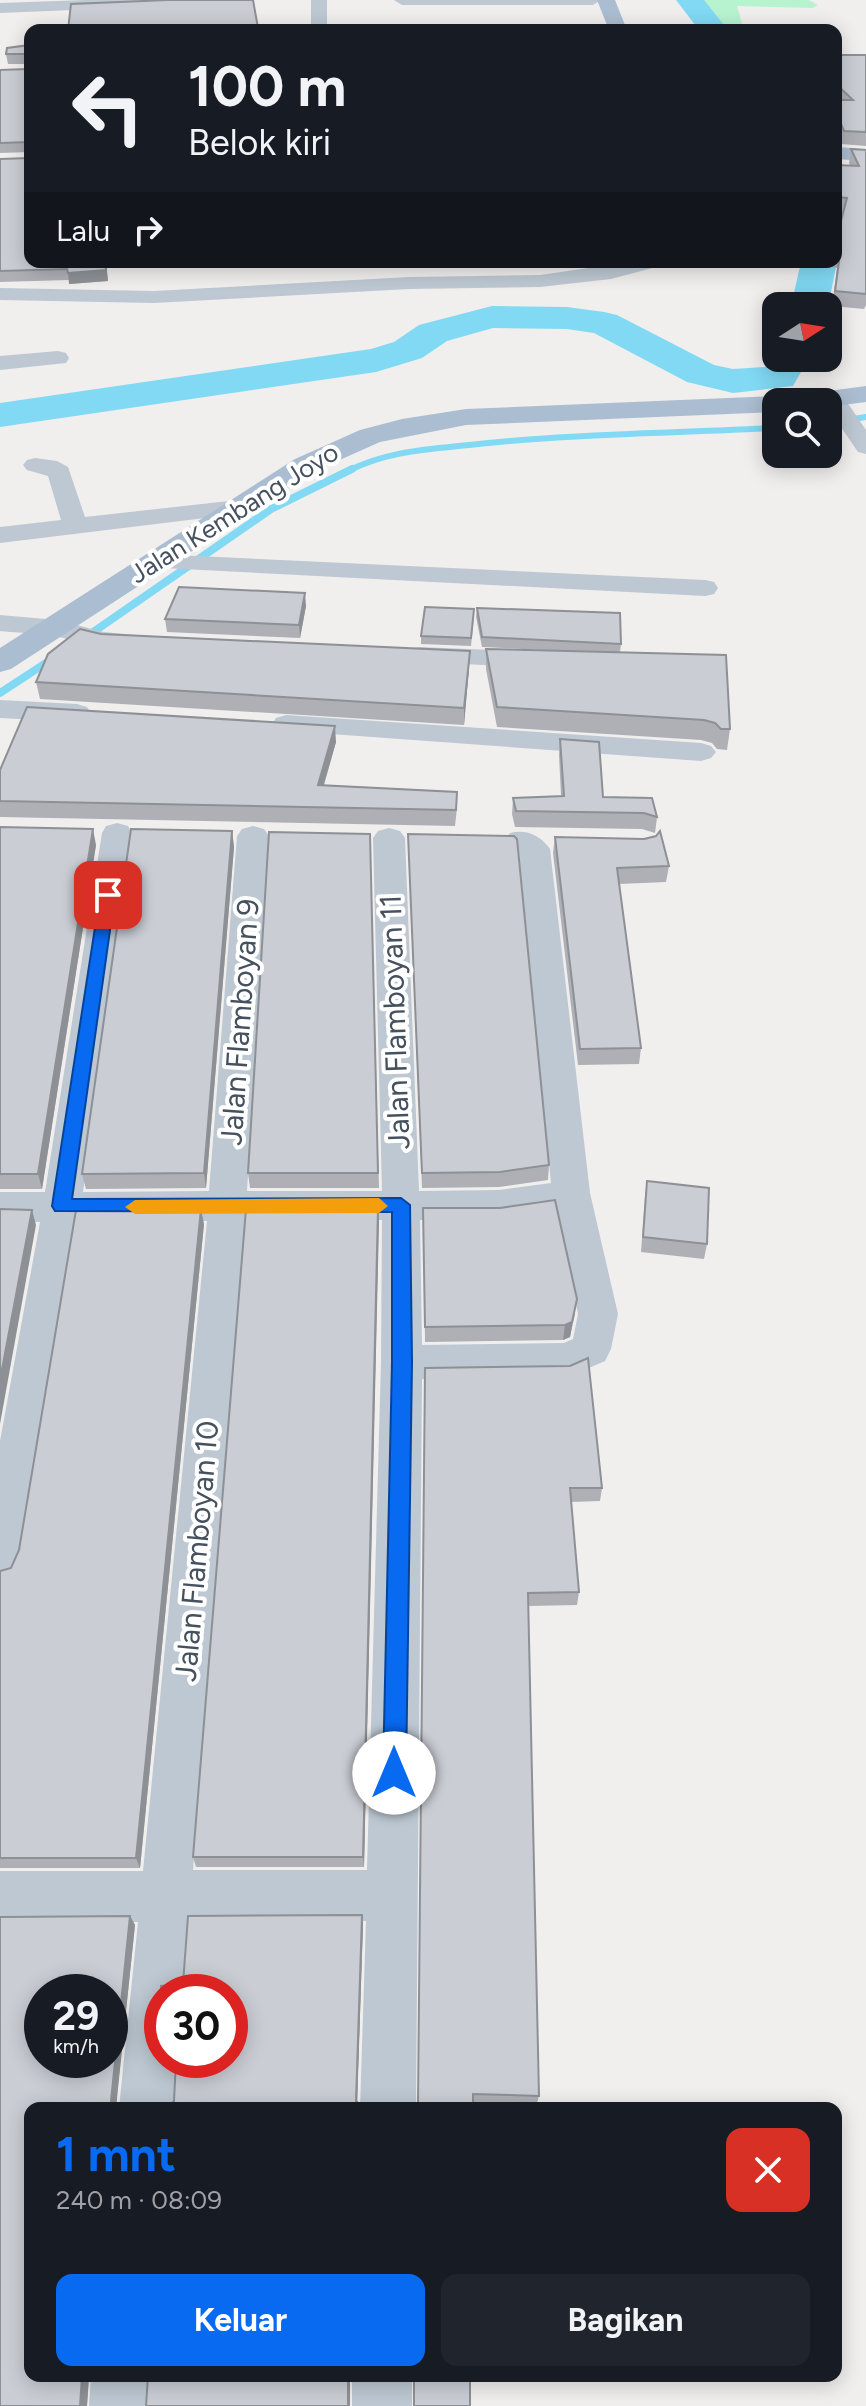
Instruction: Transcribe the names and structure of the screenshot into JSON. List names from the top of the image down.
{
  "streets": {
    "main road": ["Jalan Kembang Joyo"],
    "street": ["Jalan Flamboyan 9", "Jalan Flamboyan 11", "Jalan Flamboyan 10"]
  },
  "crossings": [
    ["Jalan Flamboyan 9", "Jalan Flamboyan 10"]
  ],
  "north": "right",
  "page": {
    "turn": ["100 m", "Belok kiri"],
    "then": "Lalu",
    "speed": "29 km/h",
    "limit": "30",
    "heading": ["1 mnt", "240 m · 08:09"],
    "buttons": ["Keluar", "Bagikan"]
  }
}
